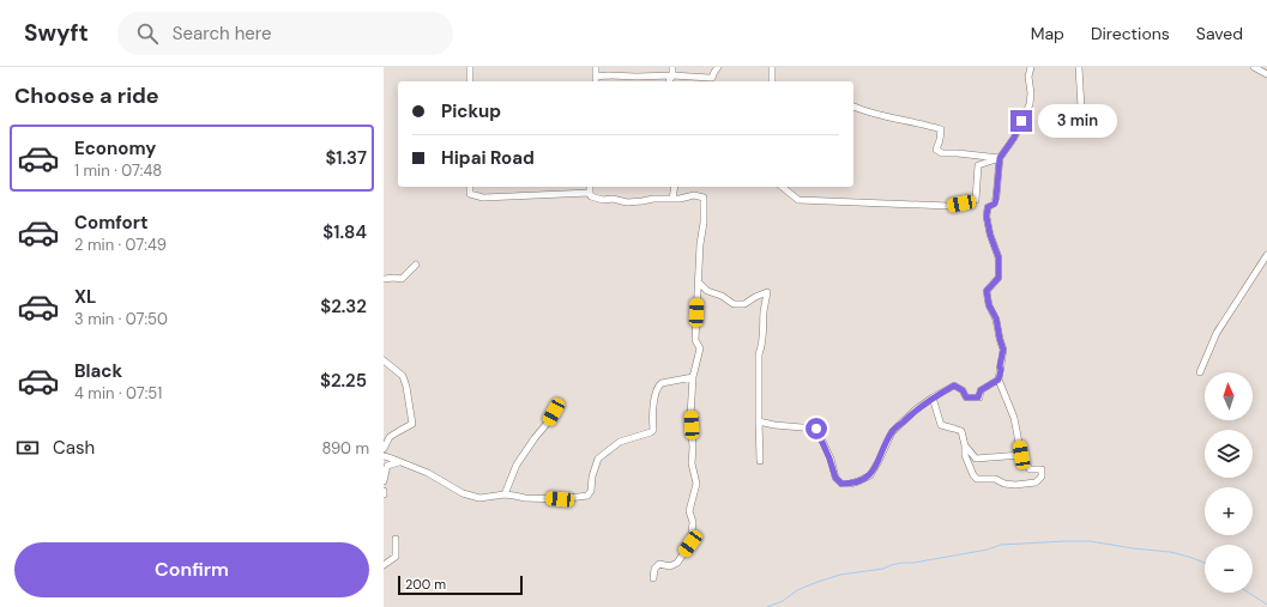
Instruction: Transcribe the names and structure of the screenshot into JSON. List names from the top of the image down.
{
  "scale_bar": "200 m",
  "north": "top",
  "page": {
    "header": "Swyft",
    "search": "Search here",
    "nav": ["Map", "Directions", "Saved"],
    "heading": "Choose a ride",
    "banner": ["Pickup", "Hipai Road"],
    "bubble": "3 min",
    "list": [
      {
        "name": "Economy",
        "note": "1 min · 07:48",
        "value": "$1.37"
      },
      {
        "name": "Comfort",
        "note": "2 min · 07:49",
        "value": "$1.84"
      },
      {
        "name": "XL",
        "note": "3 min · 07:50",
        "value": "$2.32"
      },
      {
        "name": "Black",
        "note": "4 min · 07:51",
        "value": "$2.25"
      }
    ],
    "map_buttons": ["+", "−"],
    "pay": ["Cash", "890 m"],
    "buttons": "Confirm",
    "scale": "200 m"
  }
}
